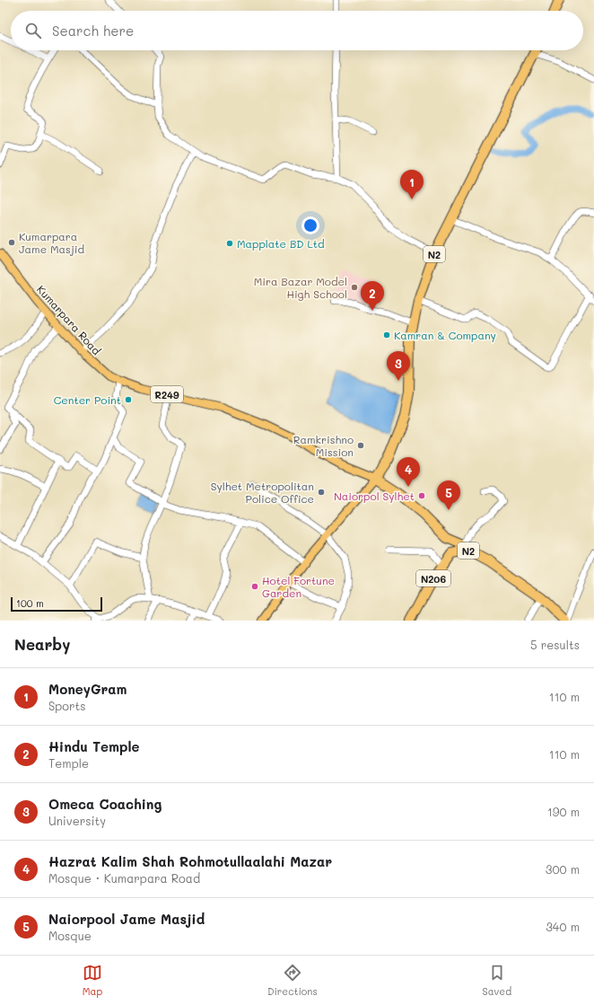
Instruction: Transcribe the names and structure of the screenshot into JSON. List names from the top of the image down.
{
  "streets": {
    "highway": ["N2", "N206"],
    "main road": ["Kumarpara Road", "R249"]
  },
  "crossings": [
    ["N2", "Kumarpara Road"]
  ],
  "places": [
    "Kumarpara Jame Masjid",
    "Mapplate BD Ltd",
    "Mira Bazar Model High School",
    "Kamran & Company",
    "Center Point",
    "Ramkrishno Mission",
    "Sylhet Metropolitan Police Office",
    "Naiorpol Sylhet",
    "Hotel Fortune Garden"
  ],
  "scale_bar": "100 m",
  "page": {
    "search": "Search here",
    "pins": [
      "1",
      "2",
      "3",
      "4",
      "5"
    ],
    "scale": "100 m",
    "heading": ["Nearby", "5 results"],
    "list": [
      {
        "mark": "1",
        "name": "MoneyGram",
        "note": "Sports",
        "value": "110 m"
      },
      {
        "mark": "2",
        "name": "Hindu Temple",
        "note": "Temple",
        "value": "110 m"
      },
      {
        "mark": "3",
        "name": "Omeca Coaching",
        "note": "University",
        "value": "190 m"
      },
      {
        "mark": "4",
        "name": "Hazrat Kalim Shah Rohmotullaalahi Mazar",
        "note": "Mosque · Kumarpara Road",
        "value": "300 m"
      },
      {
        "mark": "5",
        "name": "Naiorpool Jame Masjid",
        "note": "Mosque",
        "value": "340 m"
      }
    ],
    "nav": ["Map", "Directions", "Saved"]
  }
}
